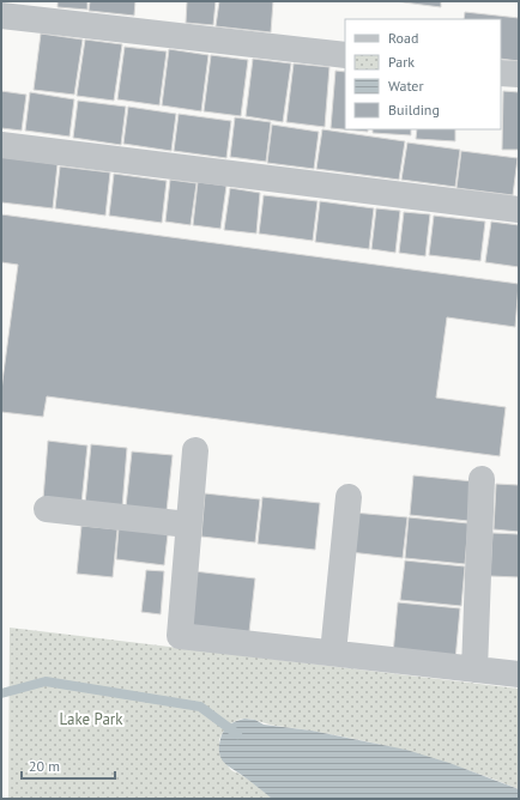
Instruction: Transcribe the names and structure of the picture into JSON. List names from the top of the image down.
{
  "parks": ["Lake Park"],
  "legend": [
    "Road",
    "Park",
    "Water",
    "Building"
  ],
  "scale_bar": "20 m"
}
